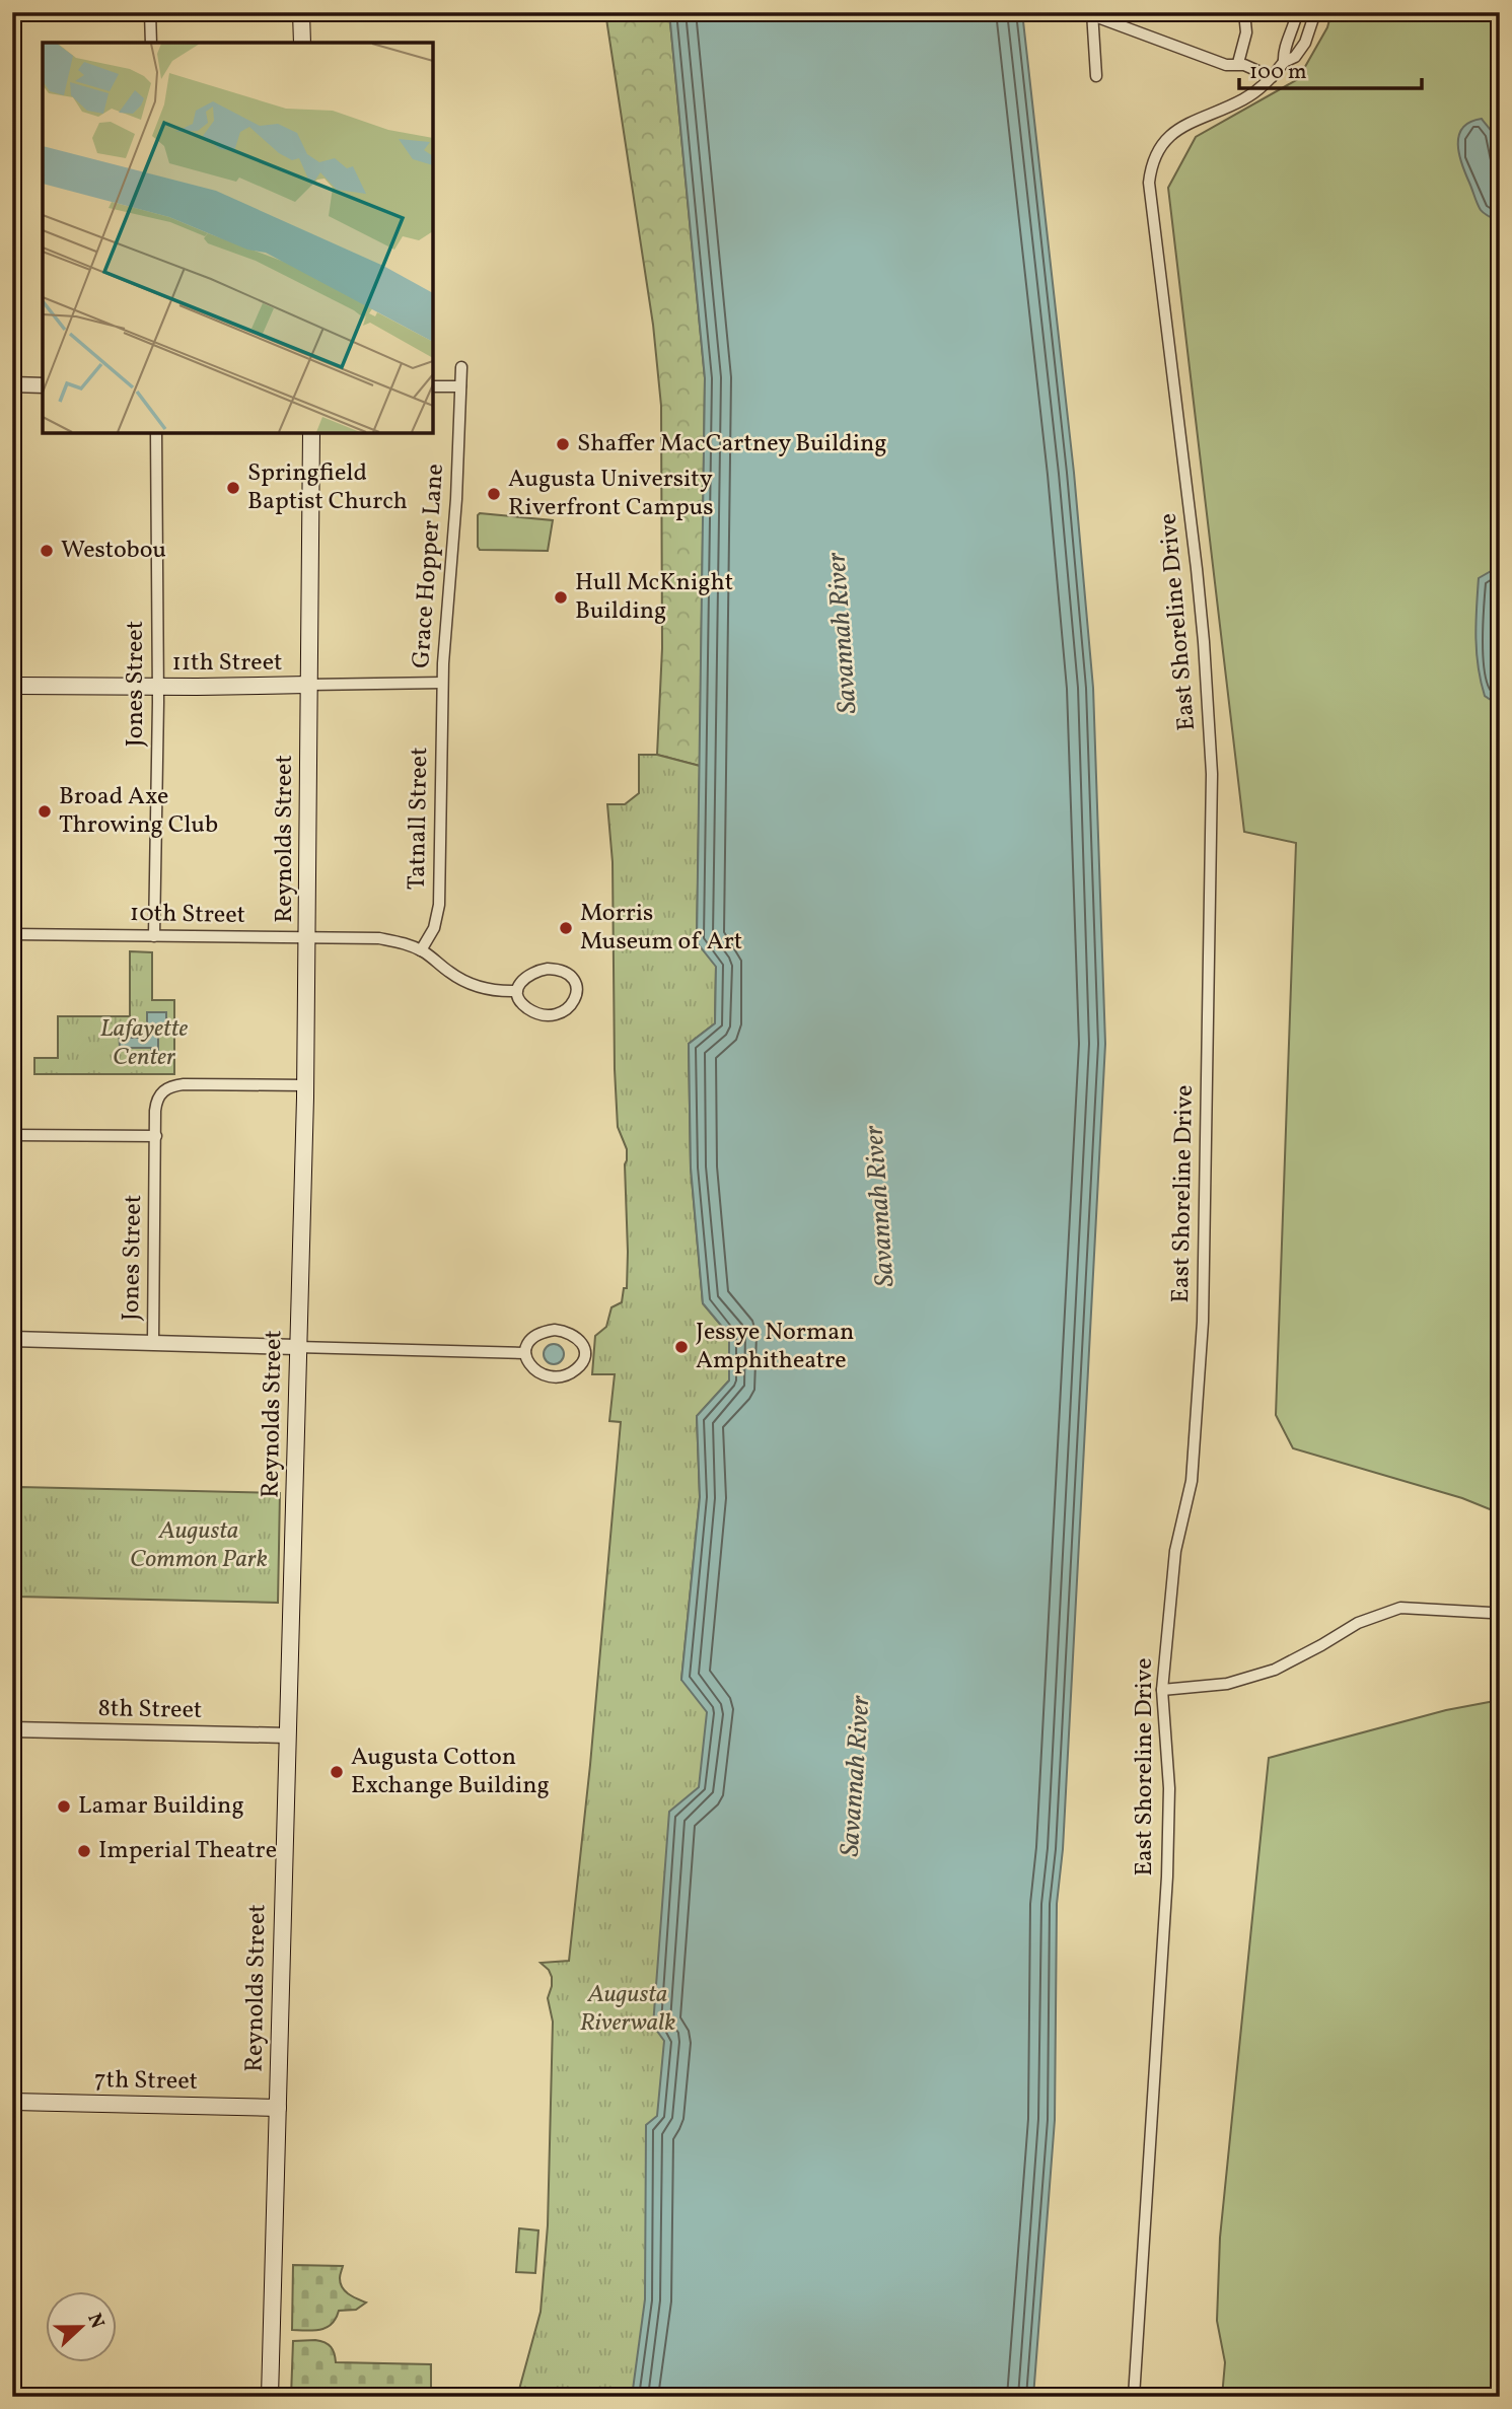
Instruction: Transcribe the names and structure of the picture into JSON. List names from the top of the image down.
{
  "streets": {
    "main road": ["11th Street", "Reynolds Street", "7th Street"],
    "street": [
      "Grace Hopper Lane",
      "East Shoreline Drive",
      "Jones Street",
      "Tatnall Street",
      "10th Street",
      "8th Street"
    ]
  },
  "crossings": [
    ["Grace Hopper Lane", "11th Street"],
    ["Grace Hopper Lane", "Tatnall Street"],
    ["11th Street", "Jones Street"],
    ["11th Street", "Tatnall Street"],
    ["11th Street", "Reynolds Street"],
    ["Jones Street", "Reynolds Street"],
    ["Jones Street", "10th Street"],
    ["Tatnall Street", "10th Street"],
    ["Reynolds Street", "10th Street"],
    ["Reynolds Street", "8th Street"],
    ["Reynolds Street", "7th Street"]
  ],
  "water": ["Savannah River"],
  "parks": ["Lafayette Center", "Augusta Common Park", "Augusta Riverwalk"],
  "places": [
    "Shaffer MacCartney Building",
    "Springfield Baptist Church",
    "Augusta University Riverfront Campus",
    "Westobou",
    "Hull McKnight Building",
    "Broad Axe Throwing Club",
    "Morris Museum of Art",
    "Jessye Norman Amphitheatre",
    "Augusta Cotton Exchange Building",
    "Lamar Building",
    "Imperial Theatre"
  ],
  "scale_bar": "100 m",
  "north": "right"
}
